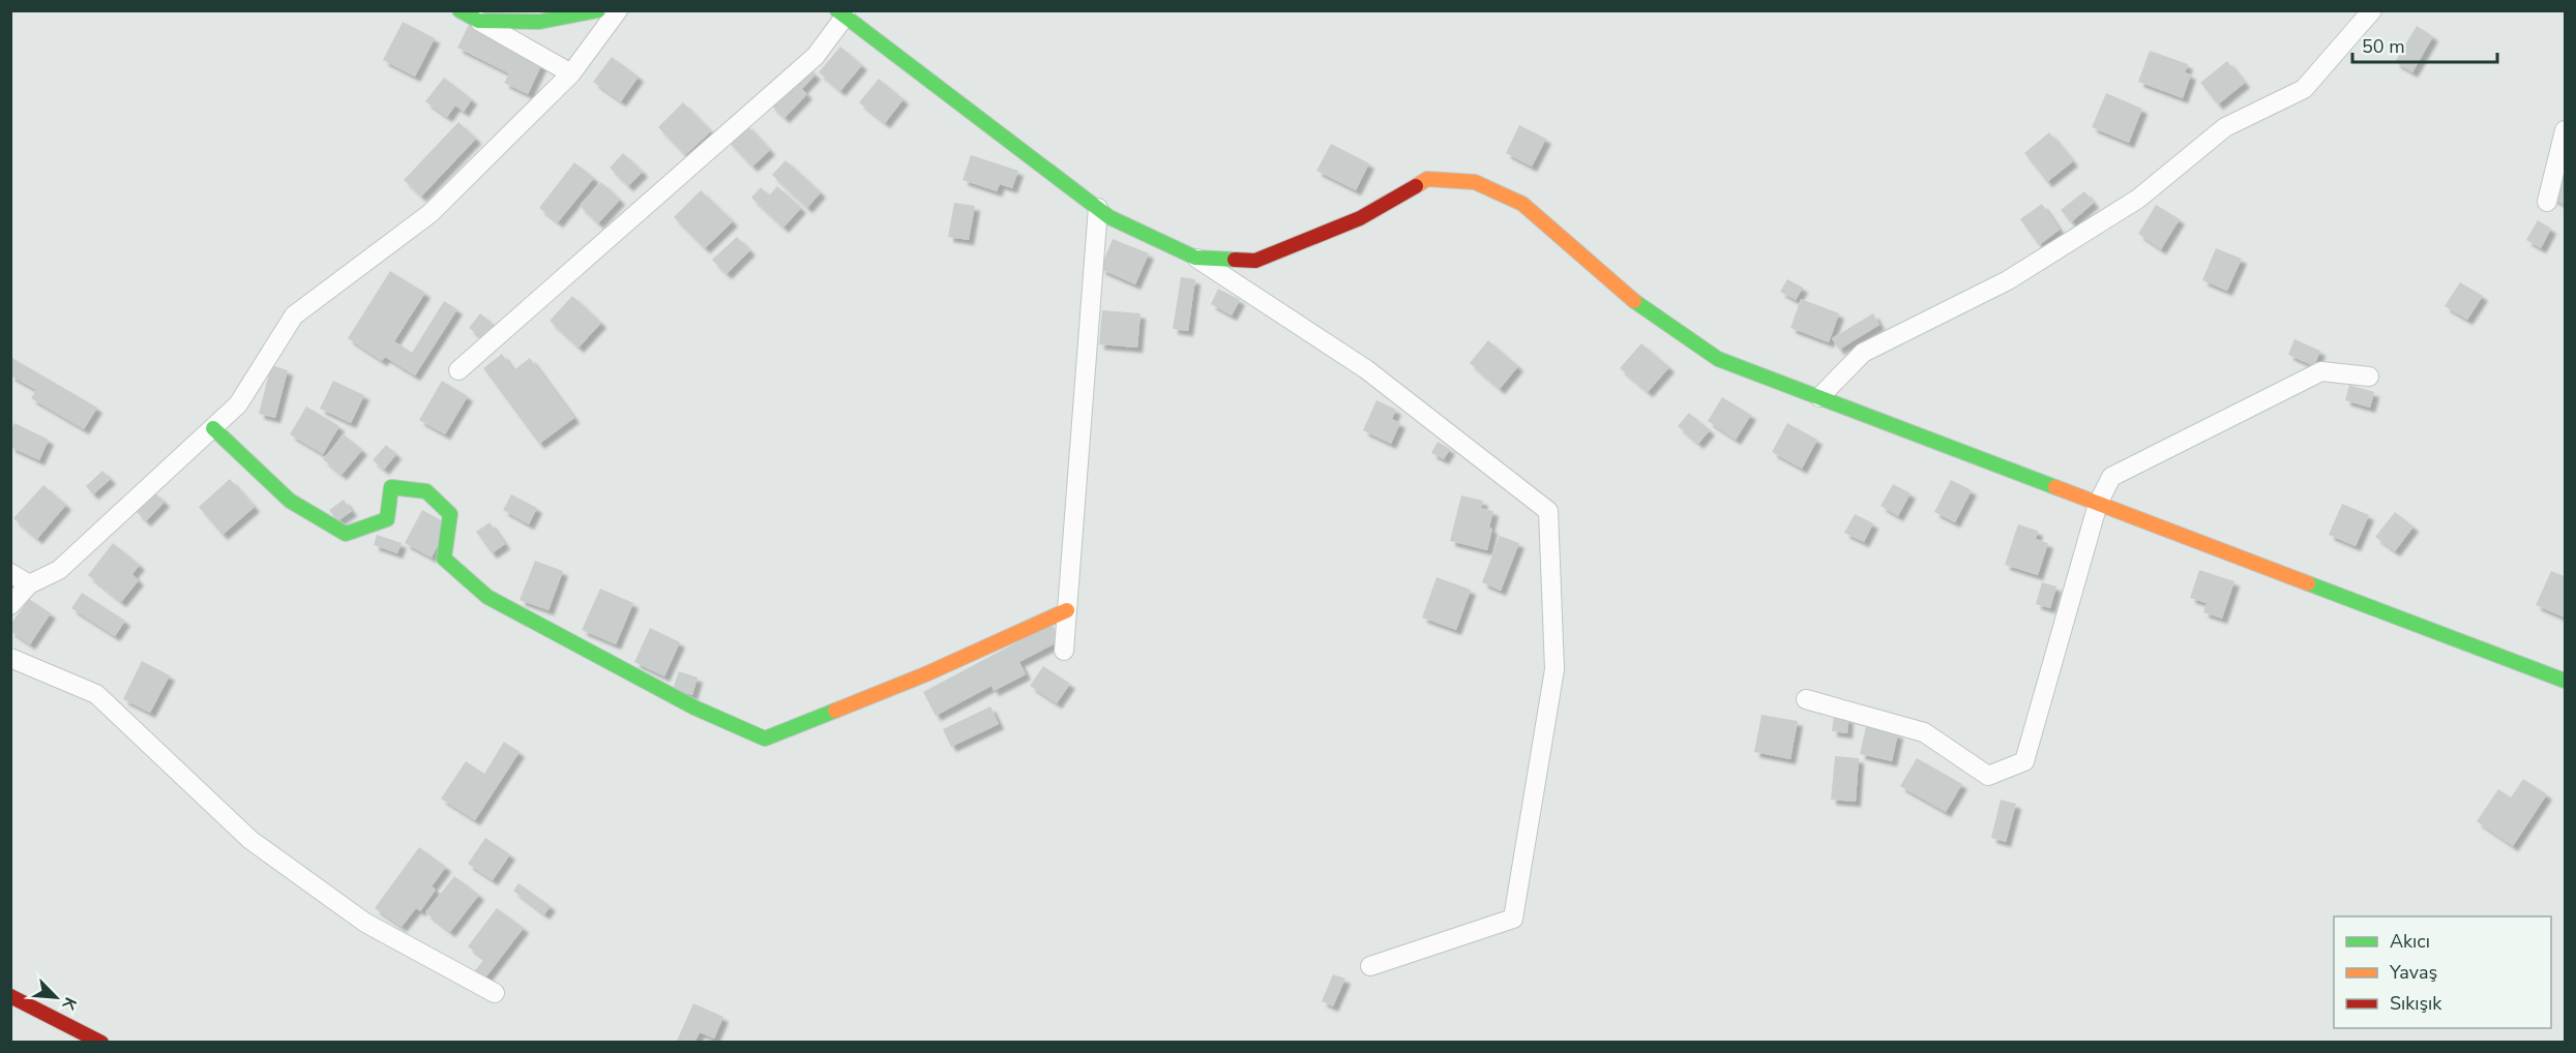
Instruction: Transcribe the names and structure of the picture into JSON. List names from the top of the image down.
{
  "legend": ["Akıcı", "Yavaş", "Sıkışık"],
  "scale_bar": "50 m",
  "north": "bottom right"
}
